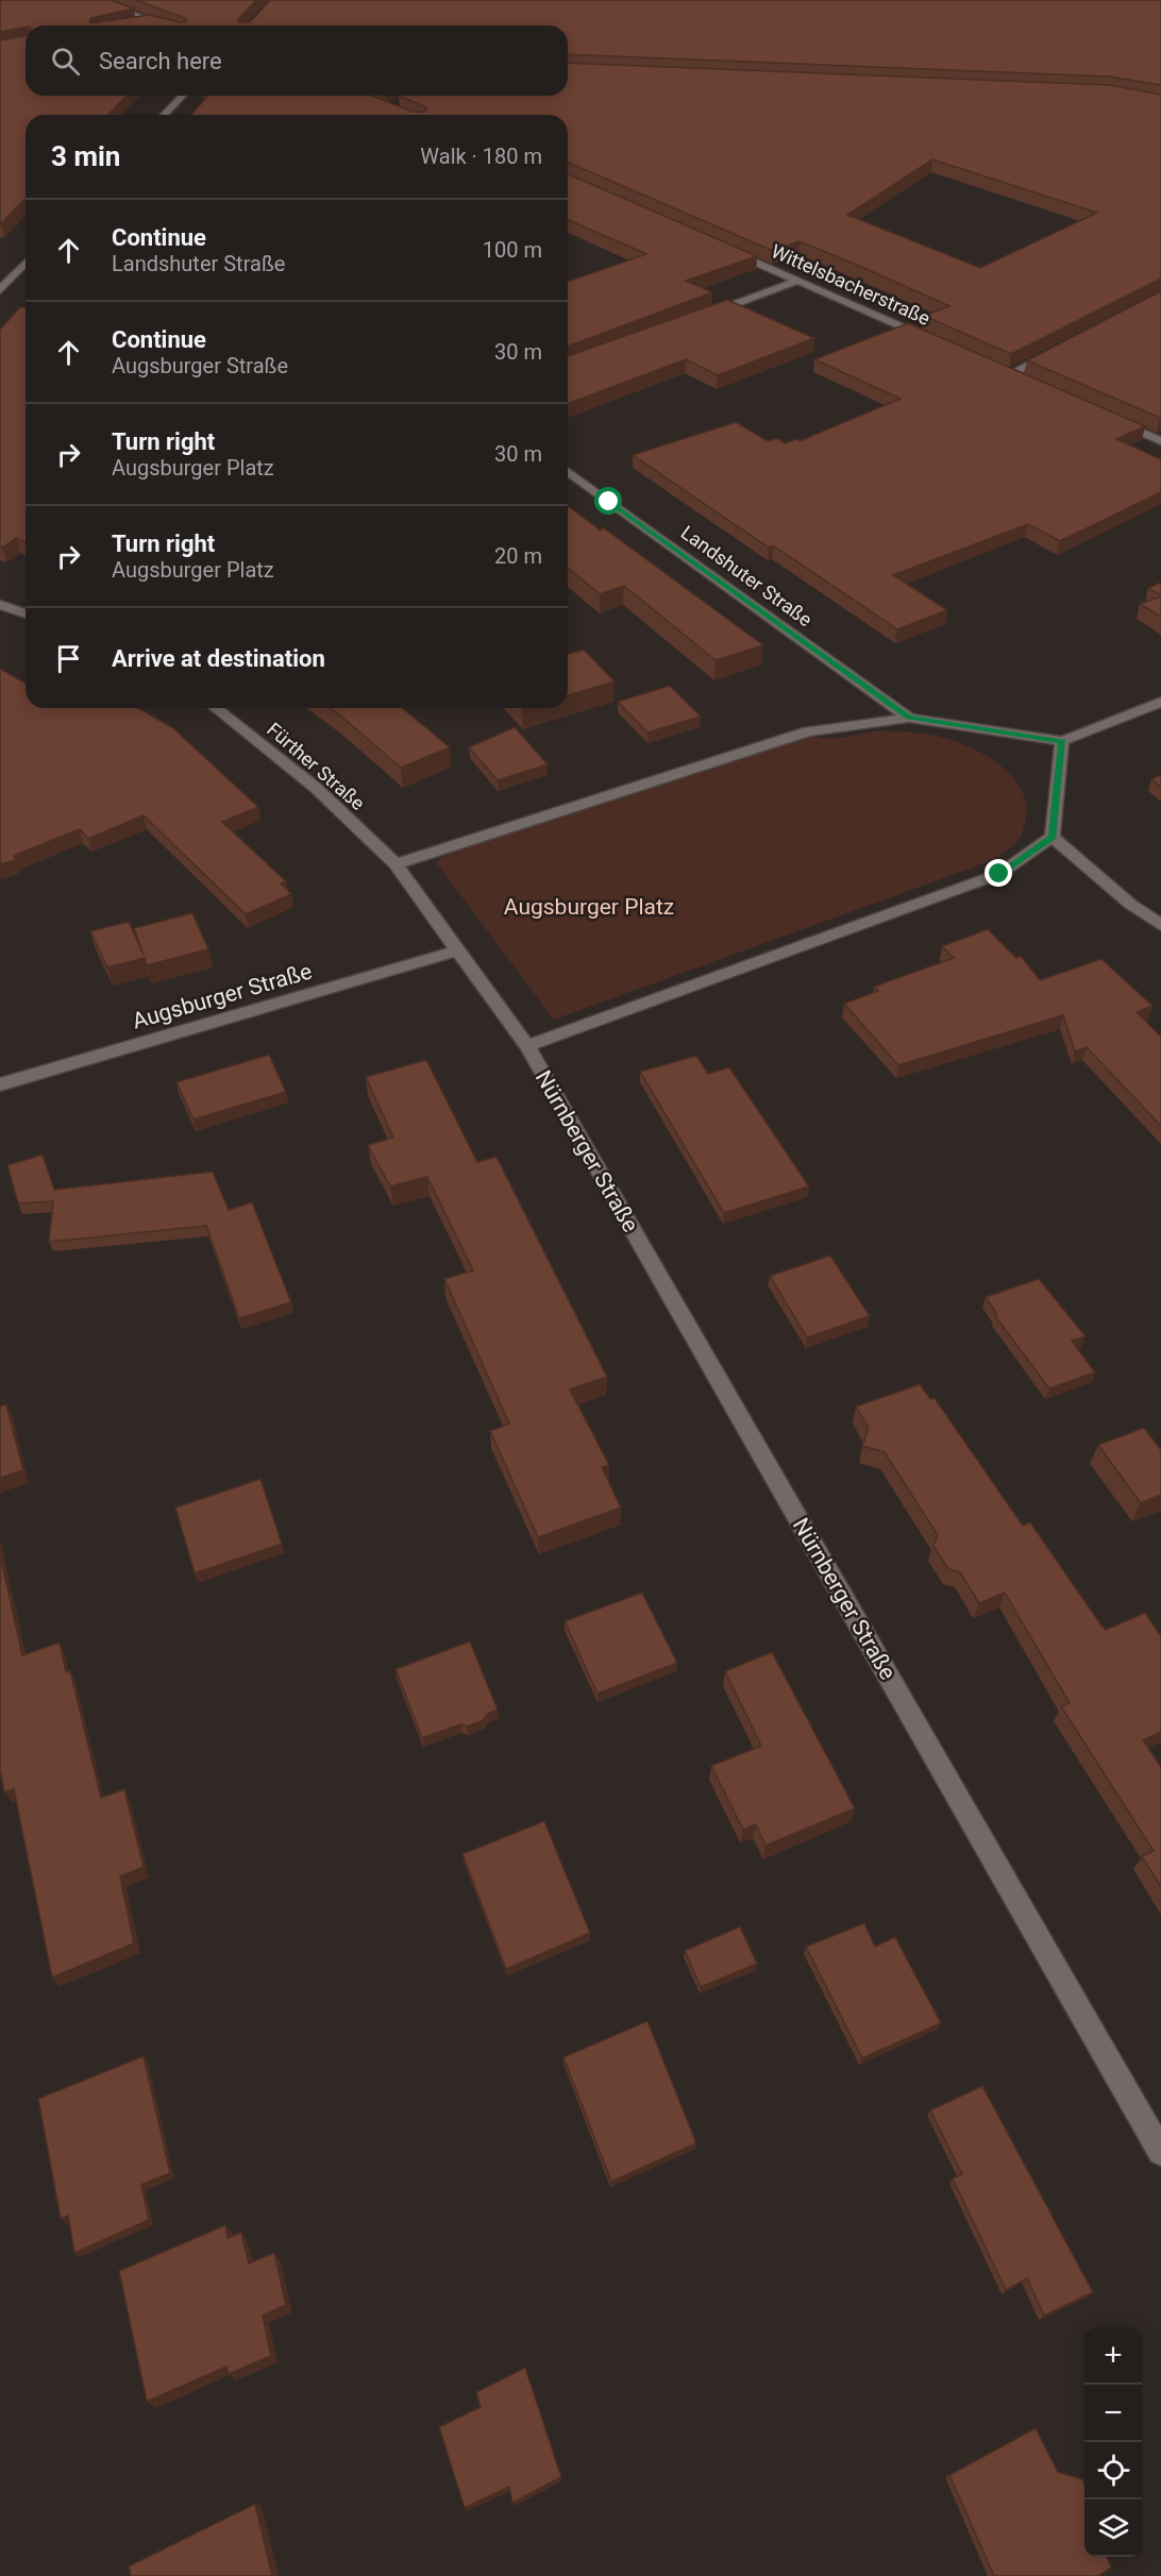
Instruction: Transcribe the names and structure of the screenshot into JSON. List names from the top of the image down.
{
  "streets": {
    "street": [
      "Wittelsbacherstraße",
      "Landshuter Straße",
      "Fürther Straße",
      "Augsburger Straße",
      "Nürnberger Straße"
    ]
  },
  "parks": ["Augsburger Platz"],
  "page": {
    "search": "Search here",
    "heading": ["3 min", "Walk · 180 m"],
    "list": [
      ["Continue", "Landshuter Straße", "100 m"],
      ["Continue", "Augsburger Straße", "30 m"],
      ["Turn right", "Augsburger Platz", "30 m"],
      ["Turn right", "Augsburger Platz", "20 m"],
      "Arrive at destination"
    ],
    "map_buttons": ["+", "−"]
  }
}
